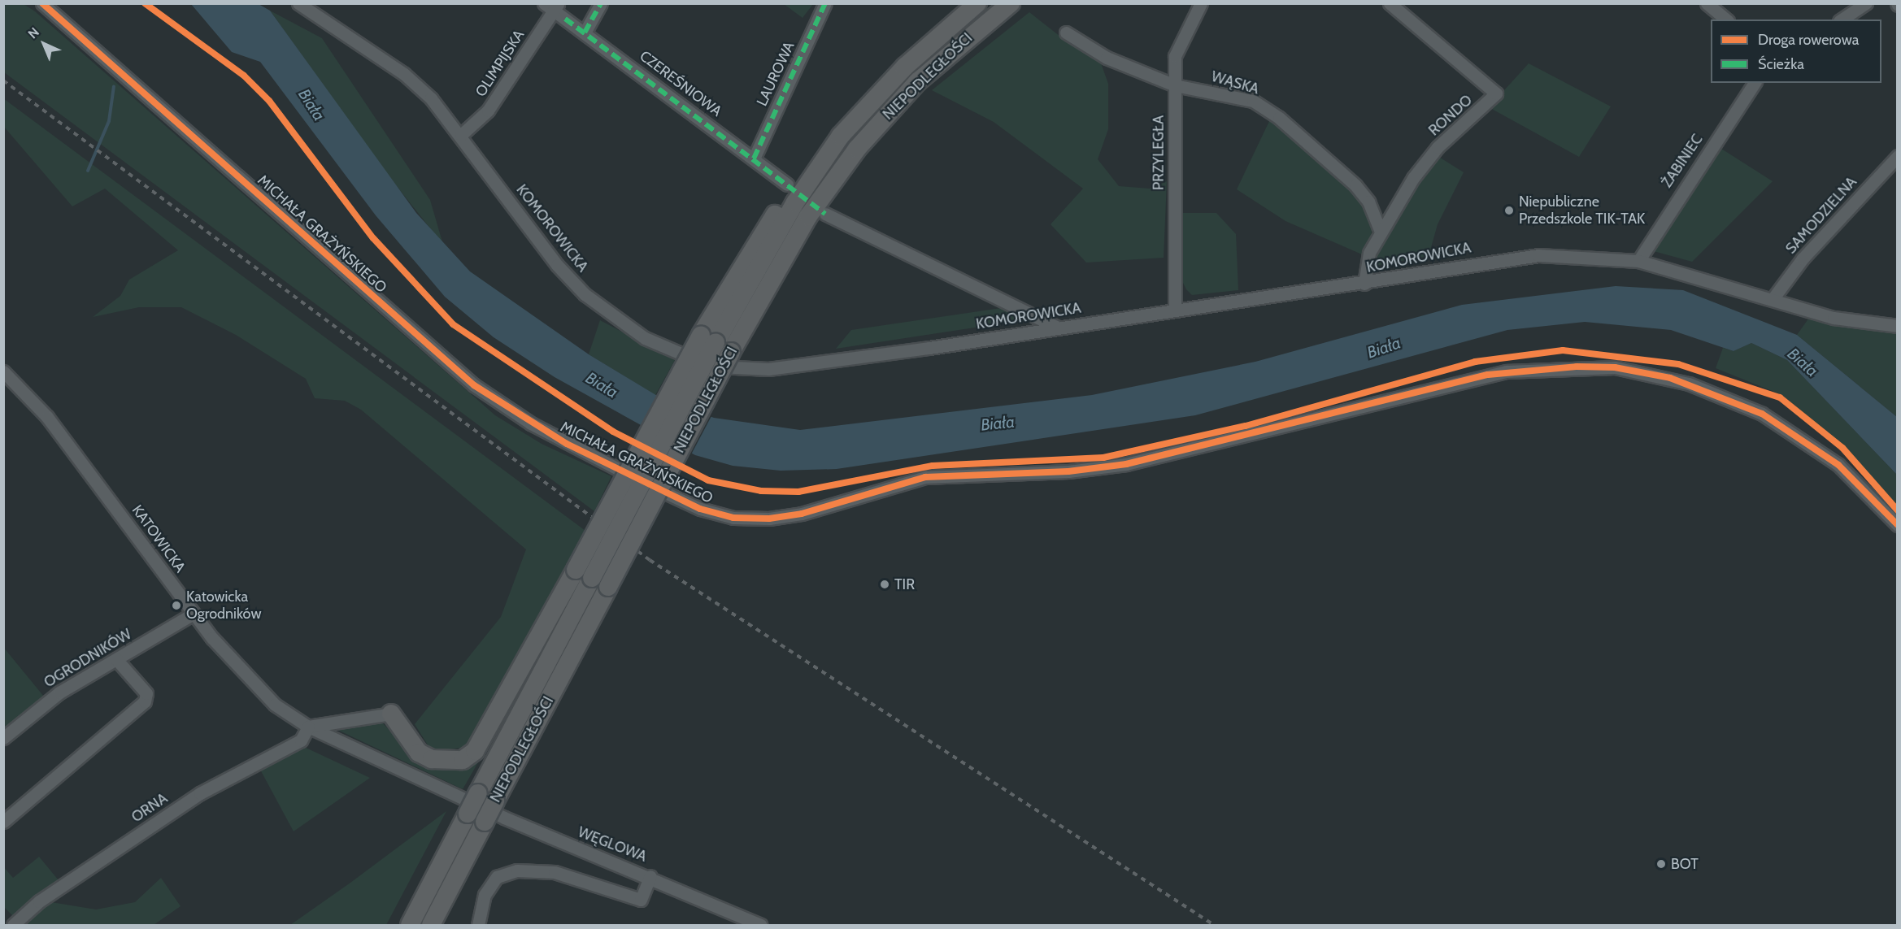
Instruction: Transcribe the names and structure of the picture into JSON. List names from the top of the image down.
{
  "streets": {
    "highway": ["NIEPODLEGŁOŚCI"],
    "street": [
      "OLIMPIJSKA",
      "LAUROWA",
      "WĄSKA",
      "CZEREŚNIOWA",
      "RONDO",
      "PRZYLEGŁA",
      "ŻABINIEC",
      "SAMODZIELNA",
      "KOMOROWICKA",
      "MICHAŁA GRAŻYŃSKIEGO",
      "KATOWICKA",
      "OGRODNIKÓW",
      "ORNA",
      "WĘGLOWA"
    ]
  },
  "crossings": [
    ["OLIMPIJSKA", "CZEREŚNIOWA"],
    ["OLIMPIJSKA", "KOMOROWICKA"],
    ["LAUROWA", "CZEREŚNIOWA"],
    ["WĄSKA", "RONDO"],
    ["WĄSKA", "PRZYLEGŁA"],
    ["RONDO", "KOMOROWICKA"],
    ["PRZYLEGŁA", "KOMOROWICKA"],
    ["ŻABINIEC", "KOMOROWICKA"],
    ["SAMODZIELNA", "KOMOROWICKA"],
    ["KATOWICKA", "OGRODNIKÓW"],
    ["KATOWICKA", "ORNA"],
    ["KATOWICKA", "WĘGLOWA"]
  ],
  "water": ["Biała"],
  "places": [
    "Niepubliczne Przedszkole TIK-TAK",
    "TIR",
    "Katowicka Ogrodników",
    "BOT"
  ],
  "legend": ["Droga rowerowa", "Ścieżka"],
  "north": "top left"
}
